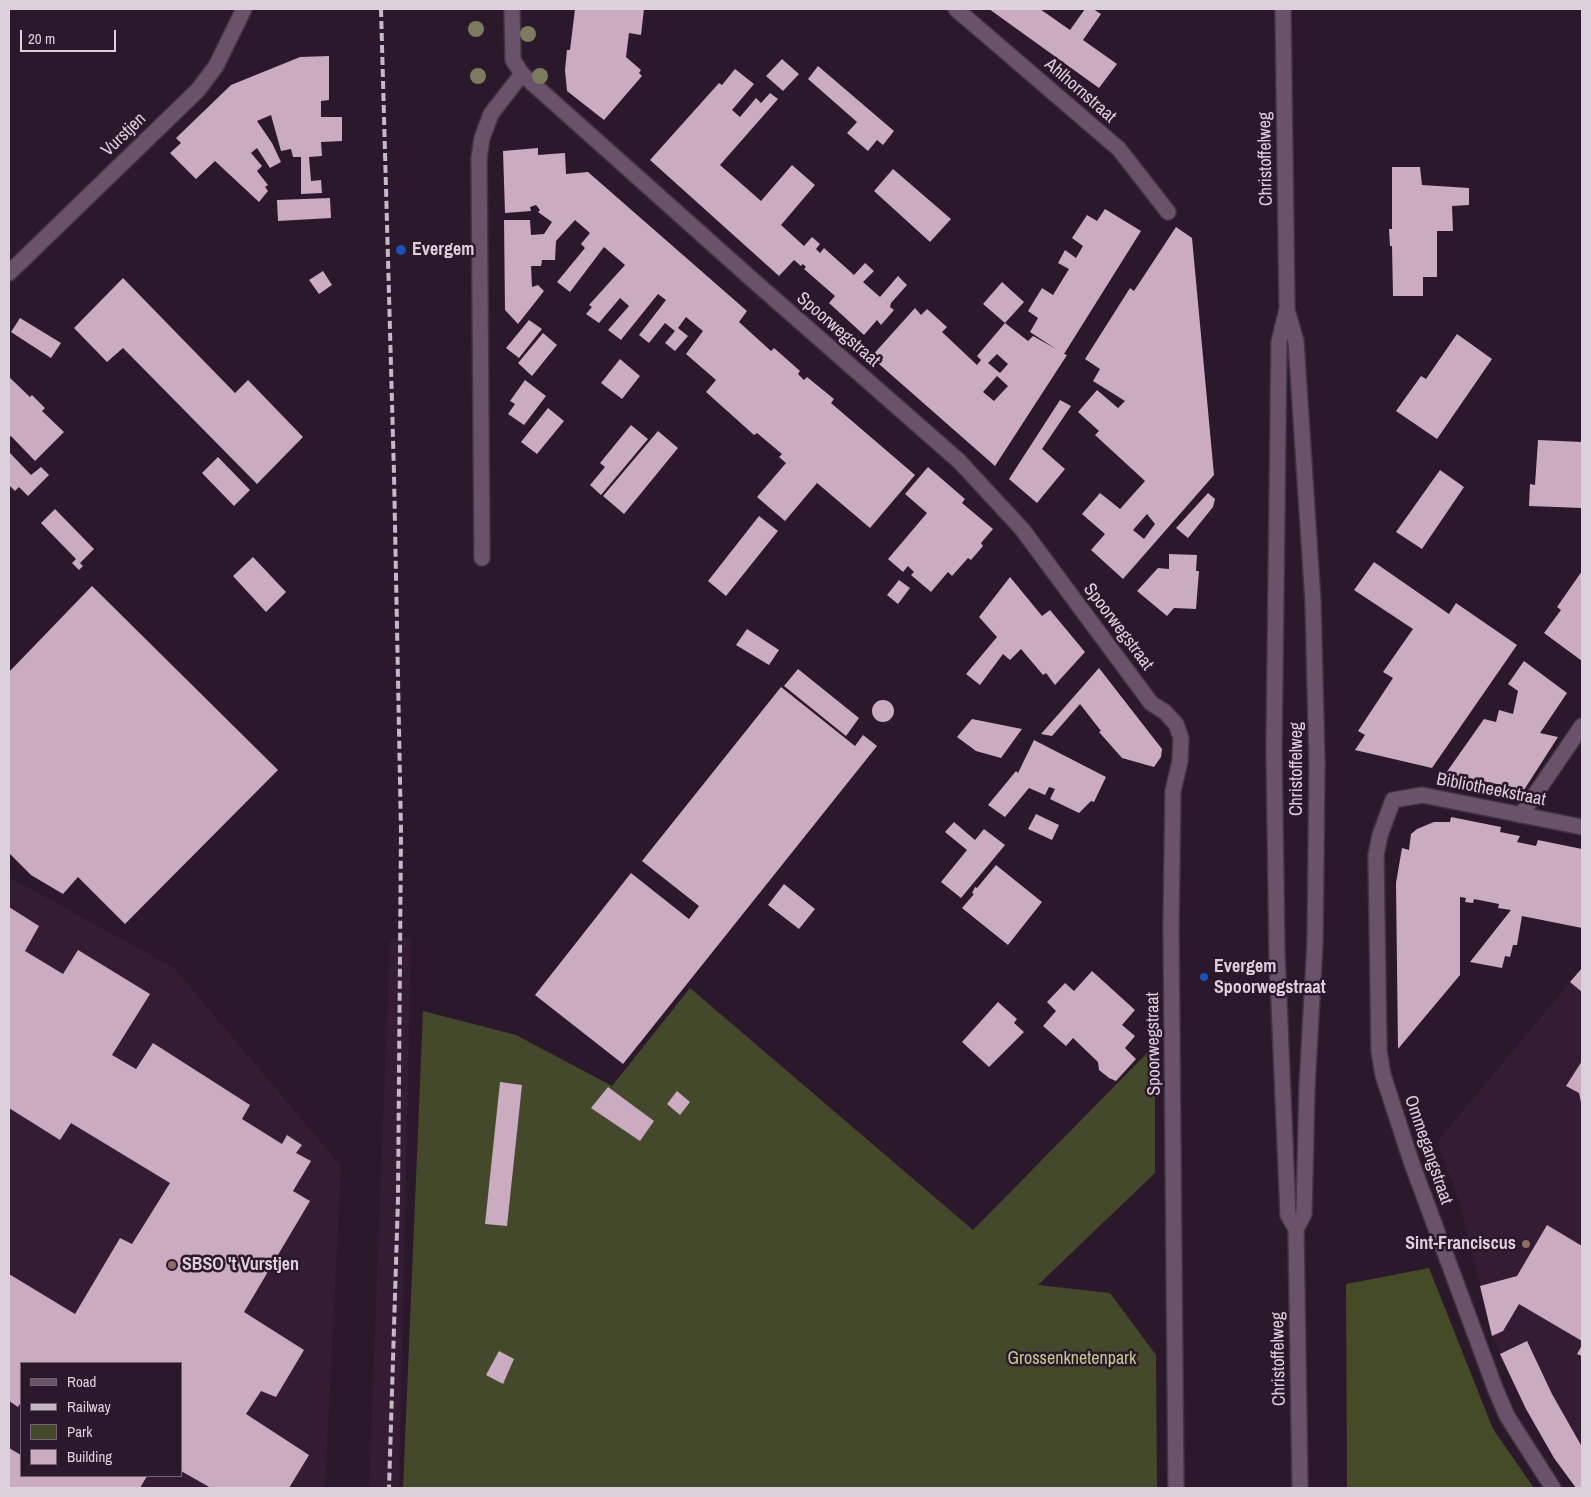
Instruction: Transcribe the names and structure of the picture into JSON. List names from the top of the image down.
{
  "streets": {
    "street": [
      "Ahlhornstraat",
      "Vurstjen",
      "Christoffelweg",
      "Spoorwegstraat",
      "Bibliotheekstraat",
      "Ommegangstraat"
    ]
  },
  "crossings": [
    ["Bibliotheekstraat", "Ommegangstraat"]
  ],
  "parks": ["Grossenknetenpark"],
  "places": [
    "Evergem",
    "Evergem Spoorwegstraat",
    "Sint-Franciscus",
    "SBSO 't Vurstjen"
  ],
  "legend": [
    "Road",
    "Railway",
    "Park",
    "Building"
  ],
  "scale_bar": "20 m"
}
